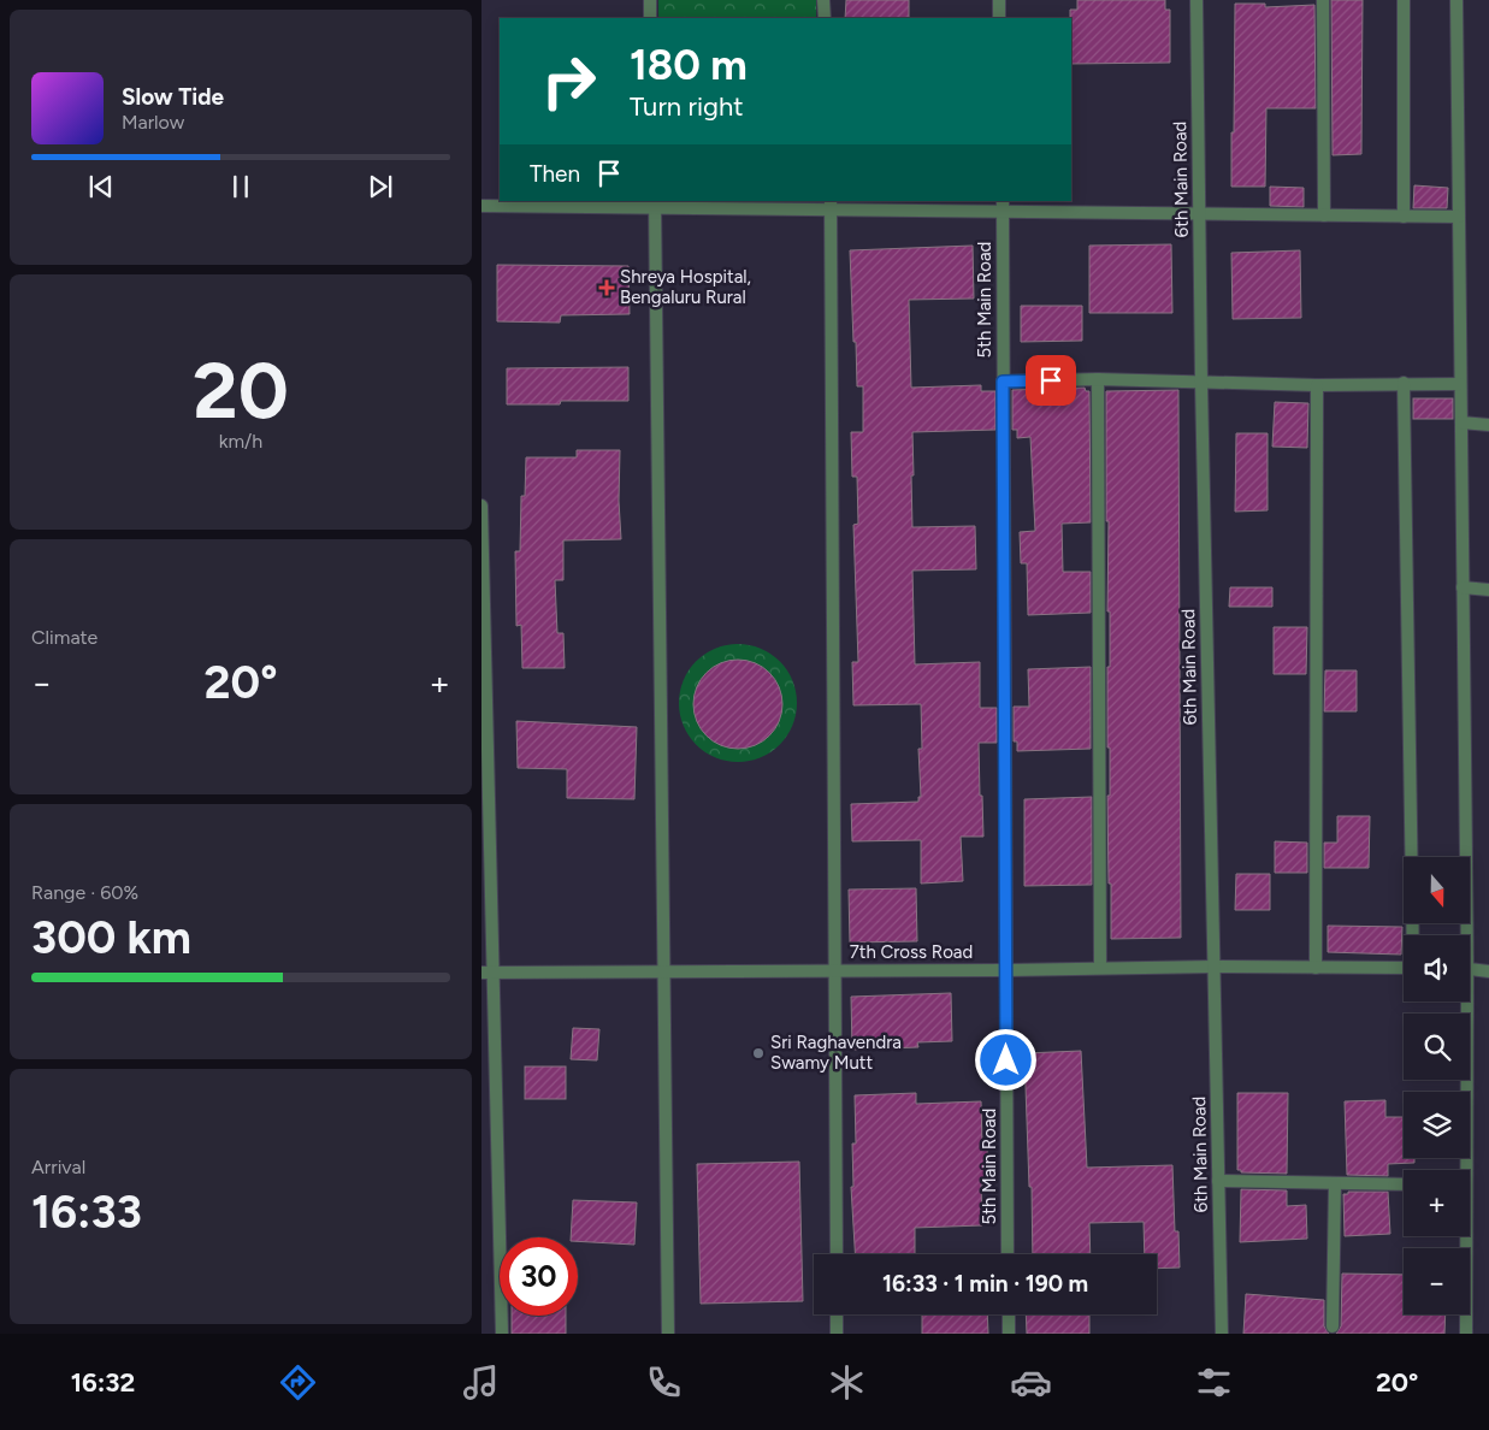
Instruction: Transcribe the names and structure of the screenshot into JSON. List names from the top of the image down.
{
  "streets": {
    "street": ["6th Main Road", "5th Main Road", "7th Cross Road"]
  },
  "crossings": [
    ["6th Main Road", "7th Cross Road"],
    ["5th Main Road", "7th Cross Road"]
  ],
  "places": {
    "health": ["Shreya Hospital, Bengaluru Rural"],
    "other": ["Sri Raghavendra Swamy Mutt"]
  },
  "north": "bottom",
  "page": {
    "turn": ["180 m", "Turn right"],
    "song": ["Slow Tide", "Marlow"],
    "then": "Then",
    "tile": [
      ["20", "km/h"],
      "Climate",
      ["Range · 60%", "300 km"],
      ["Arrival", "16:33"]
    ],
    "heat": ["−", "20°", "+"],
    "map_buttons": ["+", "−"],
    "limit": "30",
    "trip": "16:33 · 1 min · 190 m",
    "tabs": ["16:32", "20°"]
  }
}
